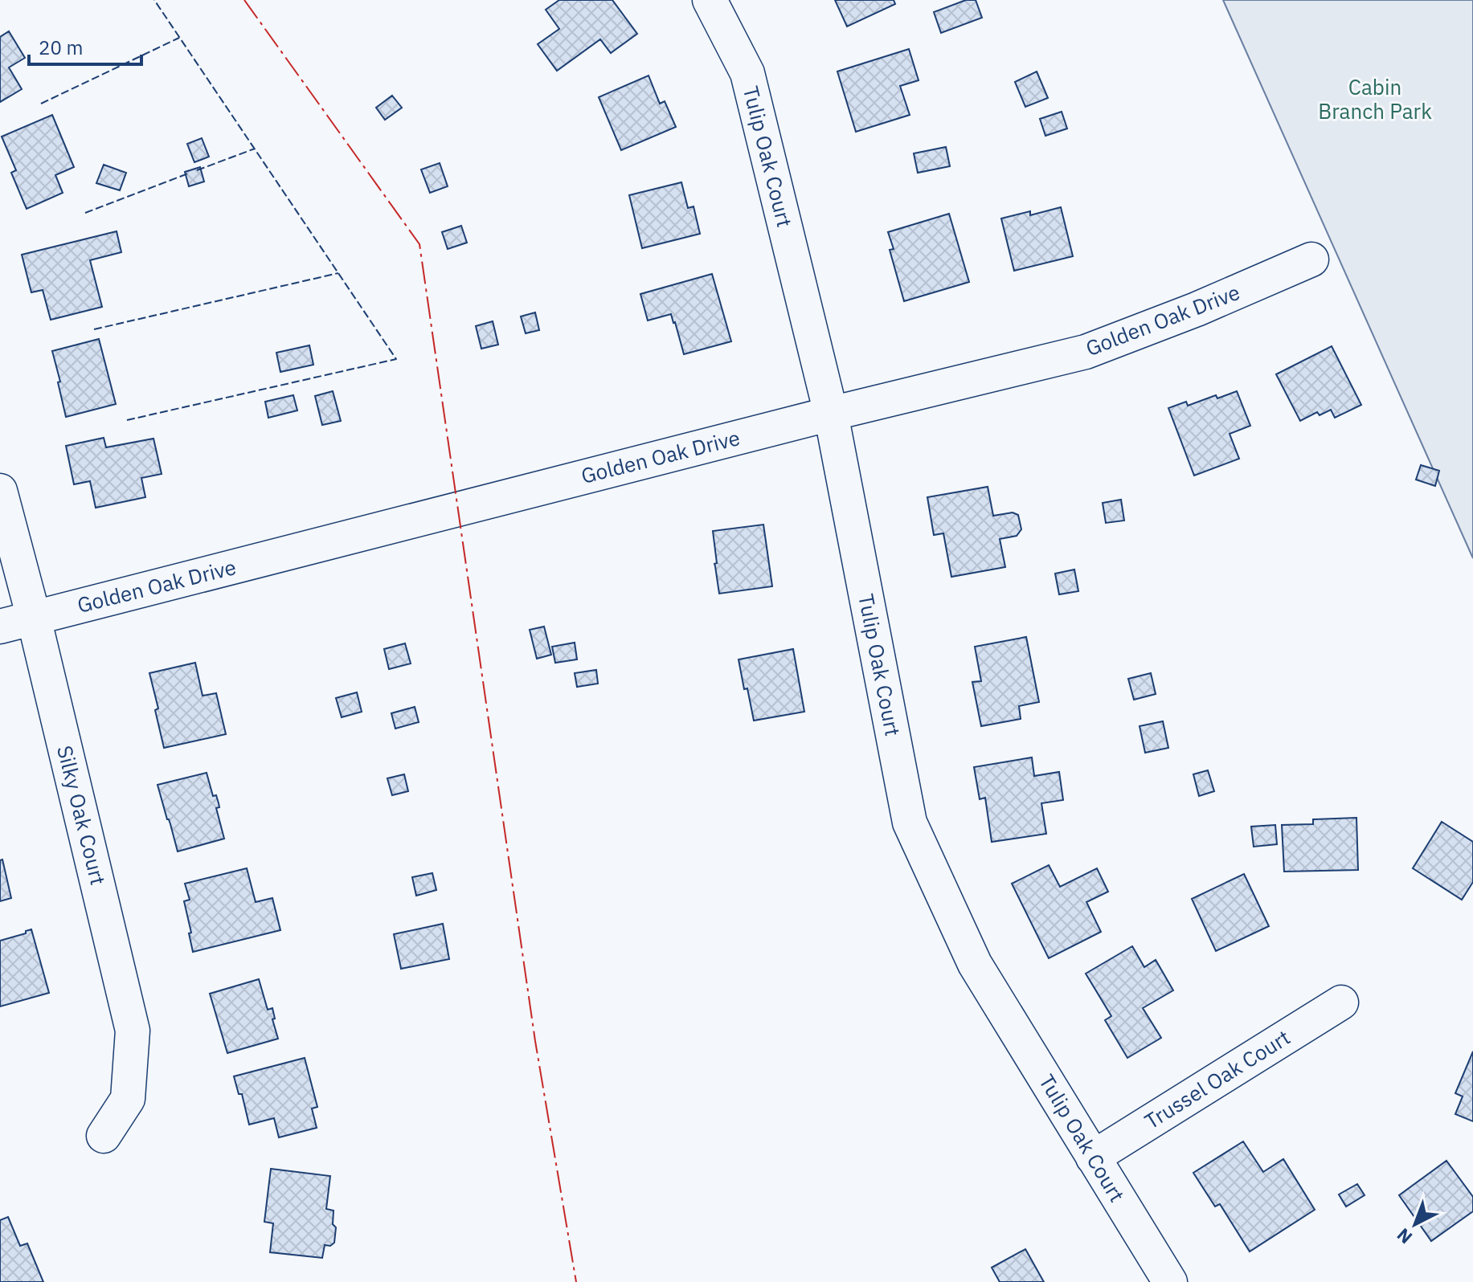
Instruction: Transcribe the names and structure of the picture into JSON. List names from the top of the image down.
{
  "streets": {
    "street": [
      "Tulip Oak Court",
      "Golden Oak Drive",
      "Silky Oak Court",
      "Trussel Oak Court"
    ]
  },
  "crossings": [
    ["Tulip Oak Court", "Golden Oak Drive"],
    ["Tulip Oak Court", "Trussel Oak Court"],
    ["Golden Oak Drive", "Silky Oak Court"]
  ],
  "parks": ["Cabin Branch Park"],
  "scale_bar": "20 m",
  "north": "bottom left"
}
